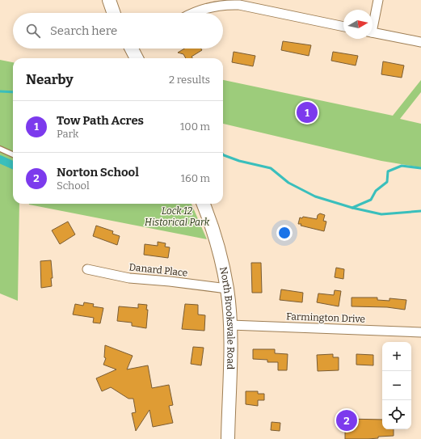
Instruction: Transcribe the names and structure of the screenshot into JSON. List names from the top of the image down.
{
  "streets": {
    "main road": ["North Brooksvale Road"],
    "street": ["Danard Place", "Farmington Drive"]
  },
  "crossings": [
    ["Danard Place", "North Brooksvale Road"],
    ["Farmington Drive", "North Brooksvale Road"]
  ],
  "parks": ["Lock 12 Historical Park"],
  "north": "right",
  "page": {
    "search": "Search here",
    "heading": ["Nearby", "2 results"],
    "pins": ["1", "2"],
    "list": [
      {
        "mark": "1",
        "name": "Tow Path Acres",
        "note": "Park",
        "value": "100 m"
      },
      {
        "mark": "2",
        "name": "Norton School",
        "note": "School",
        "value": "160 m"
      }
    ],
    "map_buttons": ["+", "−"]
  }
}
